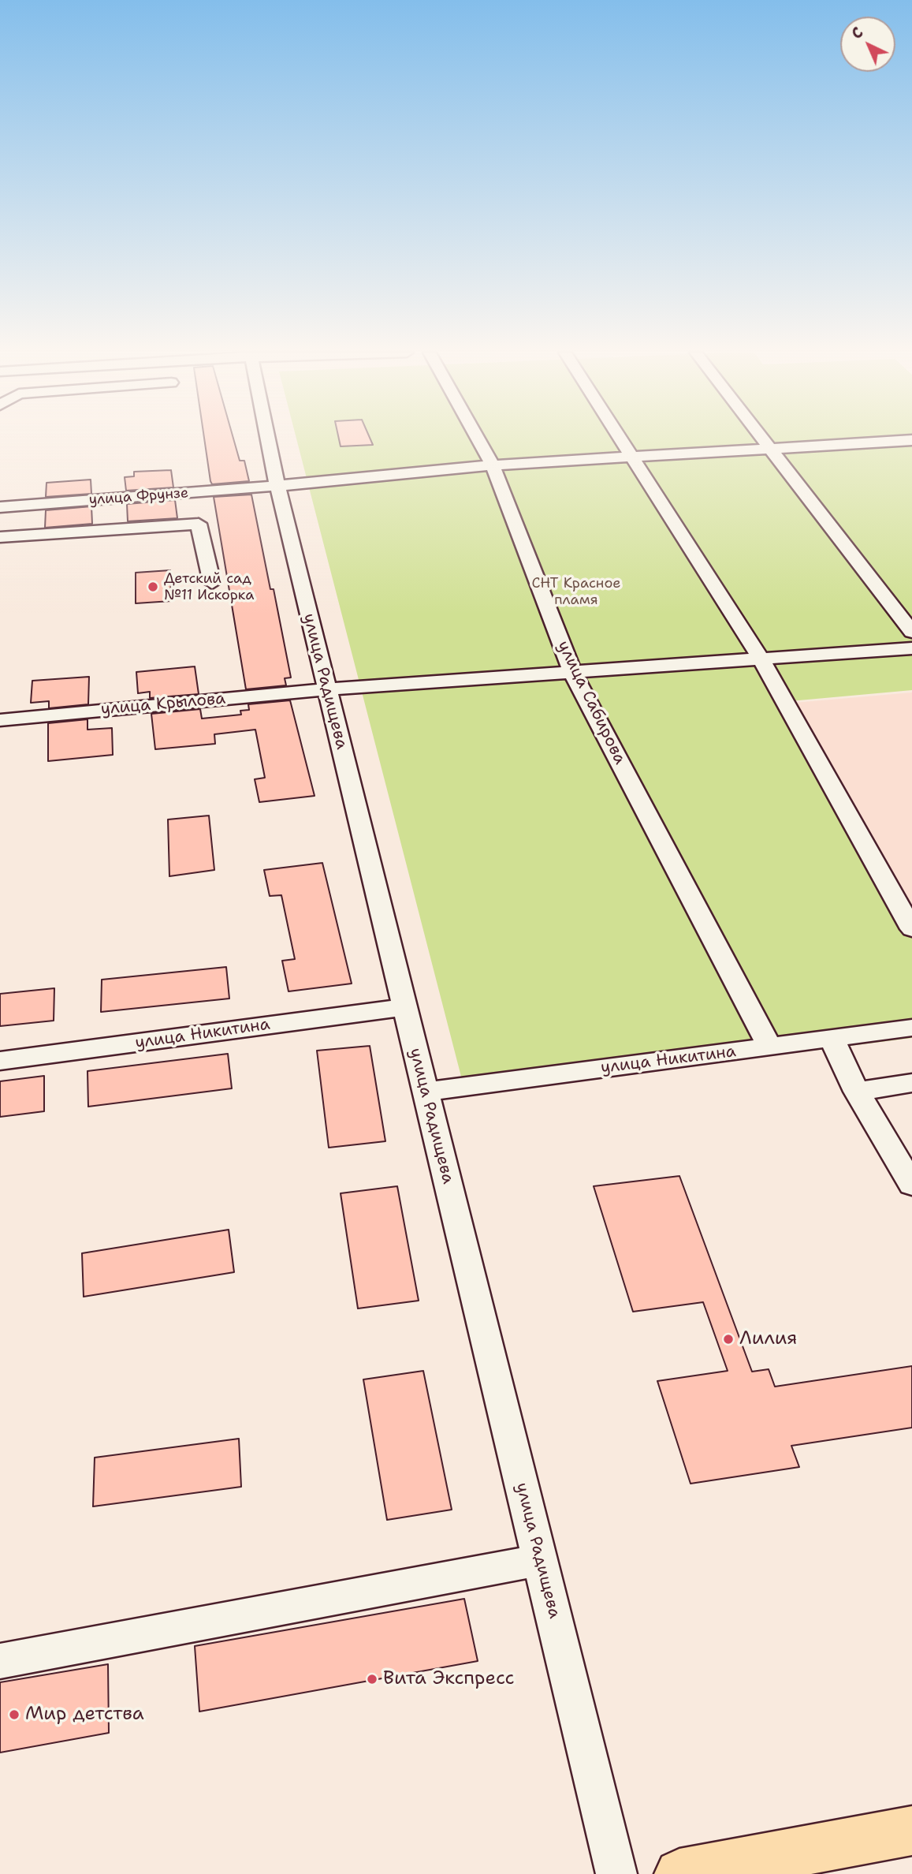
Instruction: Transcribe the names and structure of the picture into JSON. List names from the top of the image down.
{
  "streets": {
    "street": [
      "улица Фрунзе",
      "улица Радищева",
      "улица Сабирова",
      "улица Крылова",
      "улица Никитина"
    ]
  },
  "crossings": [
    ["улица Фрунзе", "улица Радищева"],
    ["улица Фрунзе", "улица Сабирова"],
    ["улица Радищева", "улица Крылова"],
    ["улица Радищева", "улица Никитина"],
    ["улица Сабирова", "улица Крылова"],
    ["улица Сабирова", "улица Никитина"]
  ],
  "parks": ["СНТ Красное пламя"],
  "places": [
    "Детский сад №11 Искорка",
    "Лилия",
    "Вита Экспресс",
    "Мир детства"
  ],
  "north": "top left"
}
